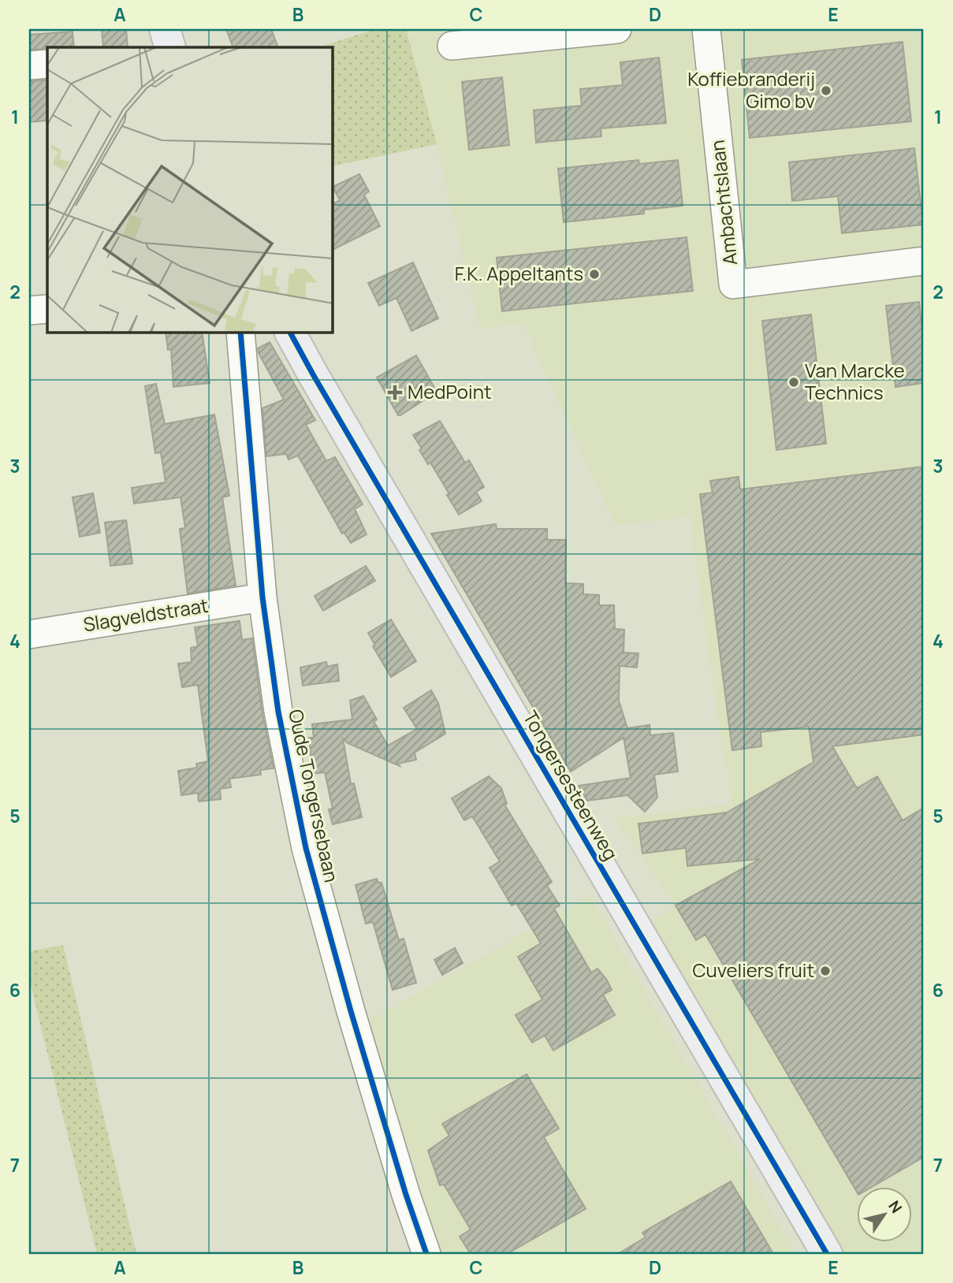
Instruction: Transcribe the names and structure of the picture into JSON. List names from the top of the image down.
{
  "streets": {
    "main road": ["Tongersesteenweg"],
    "street": ["Ambachtslaan", "Slagveldstraat", "Oude Tongersebaan"]
  },
  "crossings": [
    ["Slagveldstraat", "Oude Tongersebaan"]
  ],
  "places": {
    "other": [
      "Koffiebranderij Gimo bv",
      "F.K. Appeltants",
      "Van Marcke Technics",
      "Cuveliers fruit"
    ],
    "health": ["MedPoint"]
  },
  "north": "top right",
  "grid": {
    "columns": [
      "A",
      "B",
      "C",
      "D",
      "E"
    ],
    "rows": [
      "1",
      "2",
      "3",
      "4",
      "5",
      "6",
      "7"
    ]
  }
}
